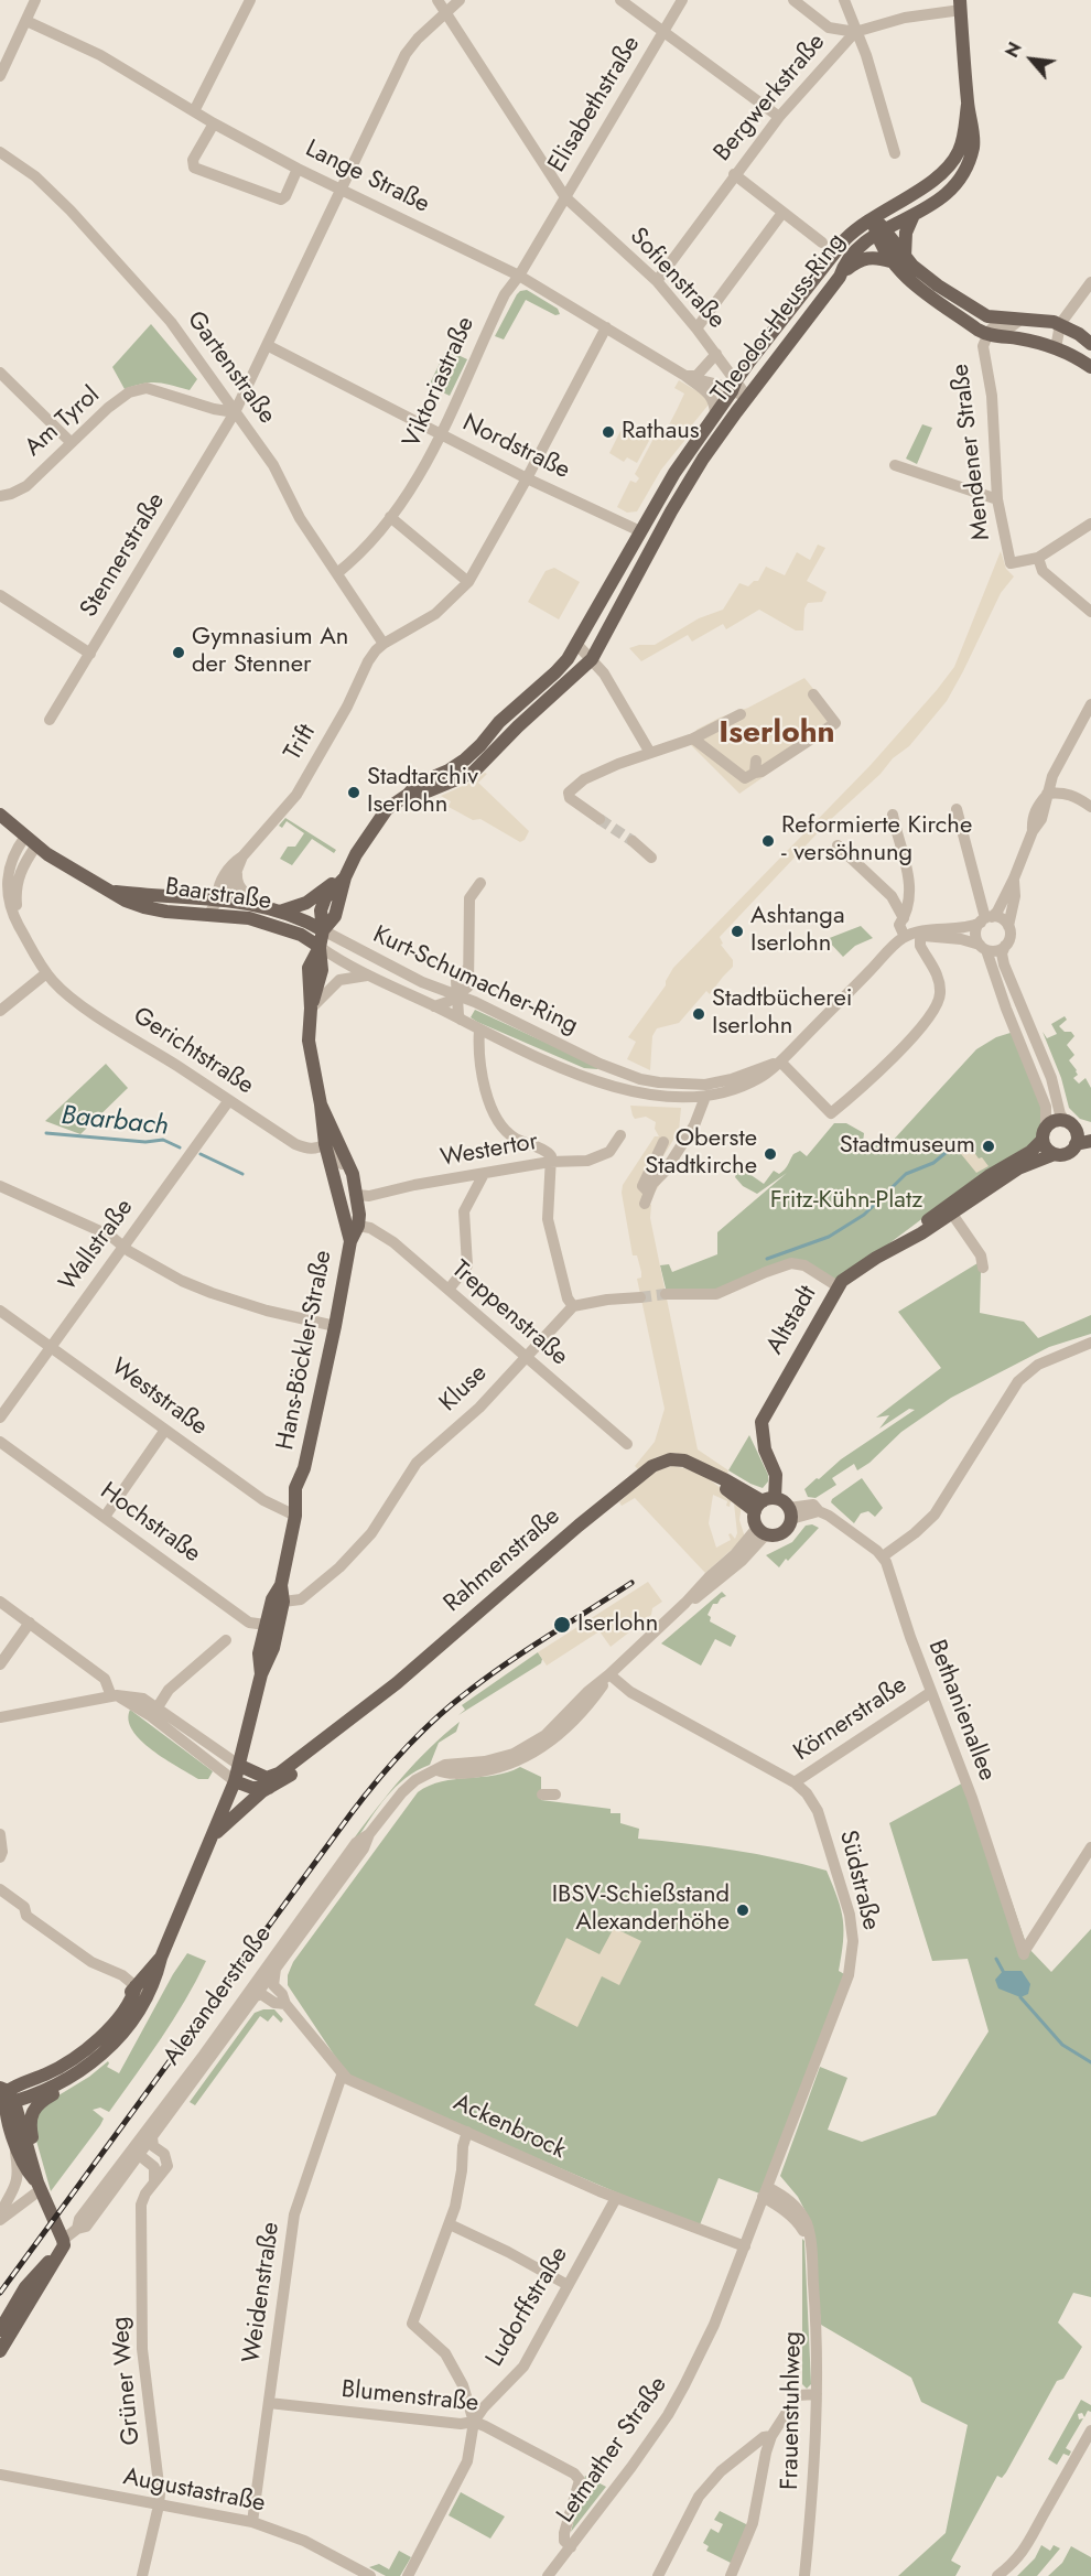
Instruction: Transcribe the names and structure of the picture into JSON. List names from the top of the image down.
{
  "streets": {
    "main road": [
      "Theodor-Heuss-Ring",
      "Baarstraße",
      "Altstadt",
      "Hans-Böckler-Straße",
      "Rahmenstraße"
    ],
    "street": [
      "Bergwerkstraße",
      "Elisabethstraße",
      "Lange Straße",
      "Sofienstraße",
      "Gartenstraße",
      "Viktoriastraße",
      "Am Tyrol",
      "Nordstraße",
      "Mendener Straße",
      "Stennerstraße",
      "Trift",
      "Kurt-Schumacher-Ring",
      "Gerichtstraße",
      "Westertor",
      "Wallstraße",
      "Treppenstraße",
      "Kluse",
      "Weststraße",
      "Hochstraße",
      "Bethanienallee",
      "Körnerstraße",
      "Südstraße",
      "Alexanderstraße",
      "Ackenbrock",
      "Weidenstraße",
      "Ludorffstraße",
      "Grüner Weg",
      "Blumenstraße",
      "Frauenstuhlweg",
      "Letmather Straße",
      "Augustastraße"
    ]
  },
  "crossings": [
    ["Bergwerkstraße", "Sofienstraße"],
    ["Elisabethstraße", "Sofienstraße"],
    ["Elisabethstraße", "Viktoriastraße"],
    ["Lange Straße", "Sofienstraße"],
    ["Lange Straße", "Theodor-Heuss-Ring"],
    ["Lange Straße", "Viktoriastraße"],
    ["Lange Straße", "Stennerstraße"],
    ["Sofienstraße", "Theodor-Heuss-Ring"],
    ["Sofienstraße", "Viktoriastraße"],
    ["Sofienstraße", "Stennerstraße"],
    ["Theodor-Heuss-Ring", "Nordstraße"],
    ["Theodor-Heuss-Ring", "Baarstraße"],
    ["Theodor-Heuss-Ring", "Kurt-Schumacher-Ring"],
    ["Theodor-Heuss-Ring", "Hans-Böckler-Straße"],
    ["Gartenstraße", "Viktoriastraße"],
    ["Gartenstraße", "Am Tyrol"],
    ["Gartenstraße", "Stennerstraße"],
    ["Gartenstraße", "Trift"],
    ["Viktoriastraße", "Nordstraße"],
    ["Am Tyrol", "Stennerstraße"],
    ["Nordstraße", "Stennerstraße"],
    ["Trift", "Baarstraße"],
    ["Baarstraße", "Kurt-Schumacher-Ring"],
    ["Baarstraße", "Gerichtstraße"],
    ["Baarstraße", "Hans-Böckler-Straße"],
    ["Kurt-Schumacher-Ring", "Hans-Böckler-Straße"],
    ["Gerichtstraße", "Wallstraße"],
    ["Gerichtstraße", "Hans-Böckler-Straße"],
    ["Westertor", "Hans-Böckler-Straße"],
    ["Wallstraße", "Weststraße"],
    ["Treppenstraße", "Hans-Böckler-Straße"],
    ["Treppenstraße", "Kluse"],
    ["Altstadt", "Rahmenstraße"],
    ["Altstadt", "Alexanderstraße"],
    ["Hans-Böckler-Straße", "Kluse"],
    ["Hans-Böckler-Straße", "Weststraße"],
    ["Hans-Böckler-Straße", "Hochstraße"],
    ["Hans-Böckler-Straße", "Rahmenstraße"],
    ["Bethanienallee", "Körnerstraße"],
    ["Körnerstraße", "Südstraße"],
    ["Südstraße", "Alexanderstraße"],
    ["Südstraße", "Frauenstuhlweg"],
    ["Südstraße", "Letmather Straße"],
    ["Alexanderstraße", "Ackenbrock"],
    ["Alexanderstraße", "Grüner Weg"],
    ["Ackenbrock", "Weidenstraße"],
    ["Ackenbrock", "Ludorffstraße"],
    ["Ackenbrock", "Letmather Straße"],
    ["Weidenstraße", "Blumenstraße"],
    ["Weidenstraße", "Augustastraße"],
    ["Ludorffstraße", "Blumenstraße"],
    ["Grüner Weg", "Augustastraße"],
    ["Blumenstraße", "Letmather Straße"],
    ["Frauenstuhlweg", "Letmather Straße"]
  ],
  "districts": ["Iserlohn"],
  "water": ["Baarbach"],
  "parks": ["Fritz-Kühn-Platz"],
  "places": [
    "Rathaus",
    "Gymnasium An der Stenner",
    "Stadtarchiv Iserlohn",
    "Reformierte Kirche - versöhnung",
    "Ashtanga Iserlohn",
    "Stadtbücherei Iserlohn",
    "Stadtmuseum",
    "Oberste Stadtkirche",
    "Iserlohn",
    "IBSV-Schießstand Alexanderhöhe"
  ],
  "north": "top left"
}
